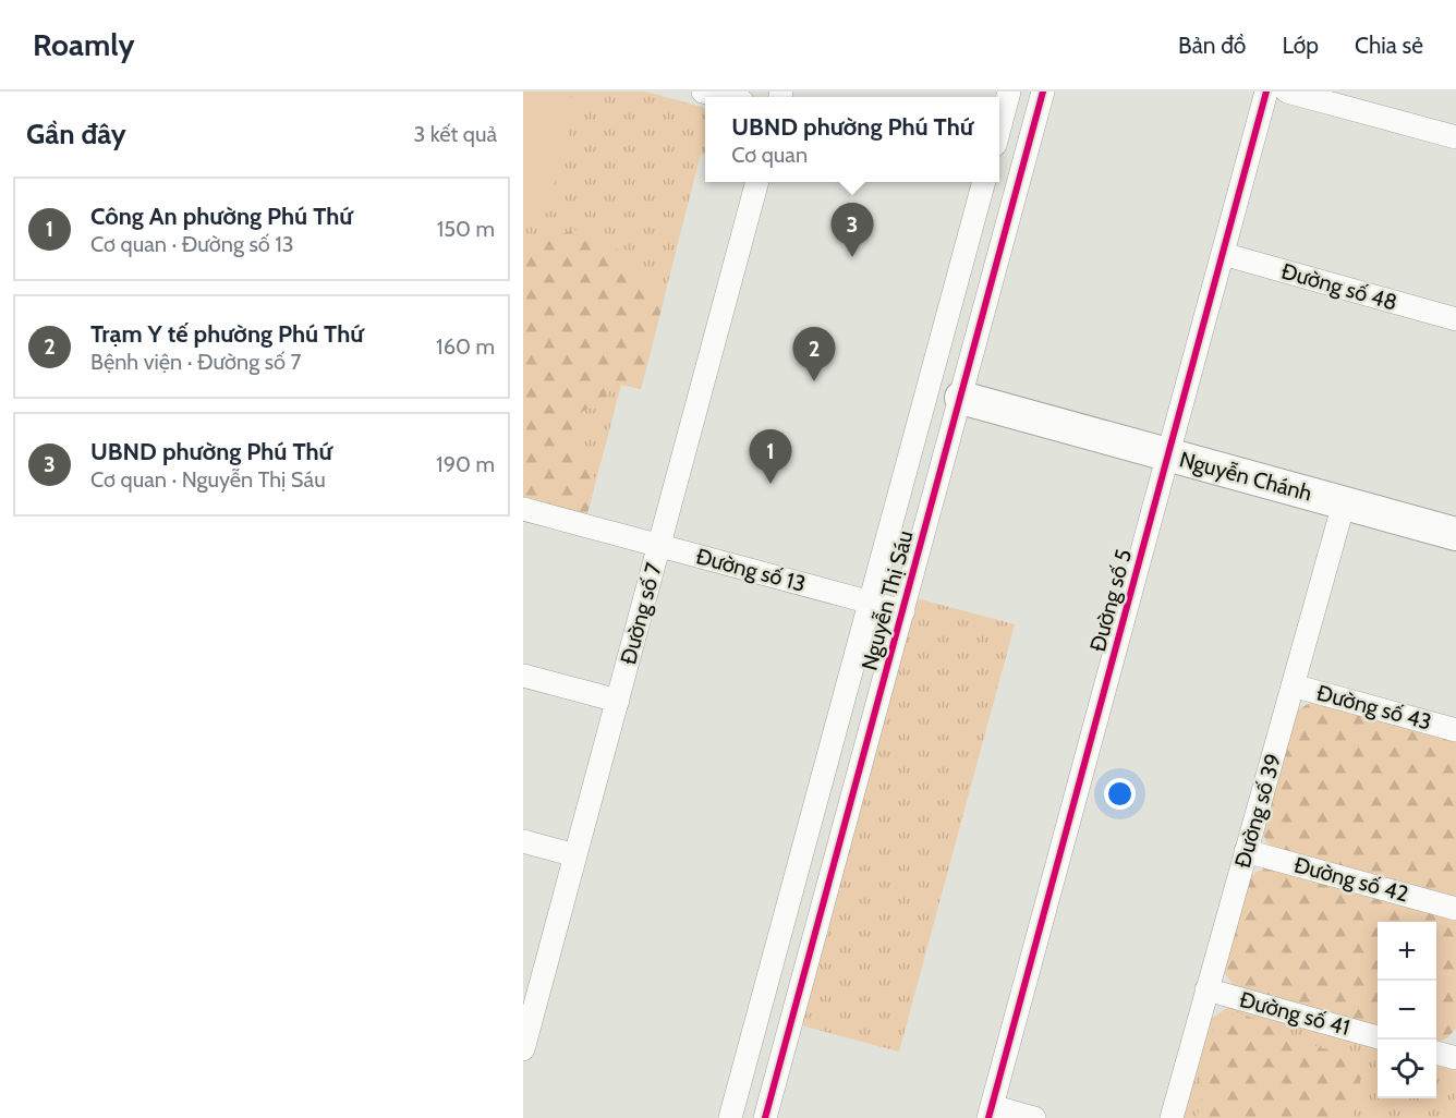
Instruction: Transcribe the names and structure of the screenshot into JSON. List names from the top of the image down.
{
  "streets": {
    "street": [
      "Đường số 48",
      "Nguyễn Chánh",
      "Đường số 13",
      "Nguyễn Thị Sáu",
      "Đường số 5",
      "Đường số 7",
      "Đường số 43",
      "Đường số 39",
      "Đường số 42",
      "Đường số 41"
    ]
  },
  "crossings": [
    ["Đường số 48", "Đường số 5"],
    ["Nguyễn Chánh", "Nguyễn Thị Sáu"],
    ["Nguyễn Chánh", "Đường số 5"],
    ["Nguyễn Chánh", "Đường số 39"],
    ["Đường số 13", "Nguyễn Thị Sáu"],
    ["Đường số 13", "Đường số 7"],
    ["Đường số 43", "Đường số 39"],
    ["Đường số 39", "Đường số 42"],
    ["Đường số 39", "Đường số 41"]
  ],
  "page": {
    "header": "Roamly",
    "nav": ["Bản đồ", "Lớp", "Chia sẻ"],
    "heading": ["Gần đây", "3 kết quả"],
    "popup": ["UBND phường Phú Thứ", "Cơ quan"],
    "list": [
      {
        "mark": "1",
        "name": "Công An phường Phú Thứ",
        "note": "Cơ quan · Đường số 13",
        "value": "150 m"
      },
      {
        "mark": "2",
        "name": "Trạm Y tế phường Phú Thứ",
        "note": "Bệnh viện · Đường số 7",
        "value": "160 m"
      },
      {
        "mark": "3",
        "name": "UBND phường Phú Thứ",
        "note": "Cơ quan · Nguyễn Thị Sáu",
        "value": "190 m"
      }
    ],
    "pins": ["3", "2", "1"],
    "map_buttons": ["+", "−"]
  }
}
